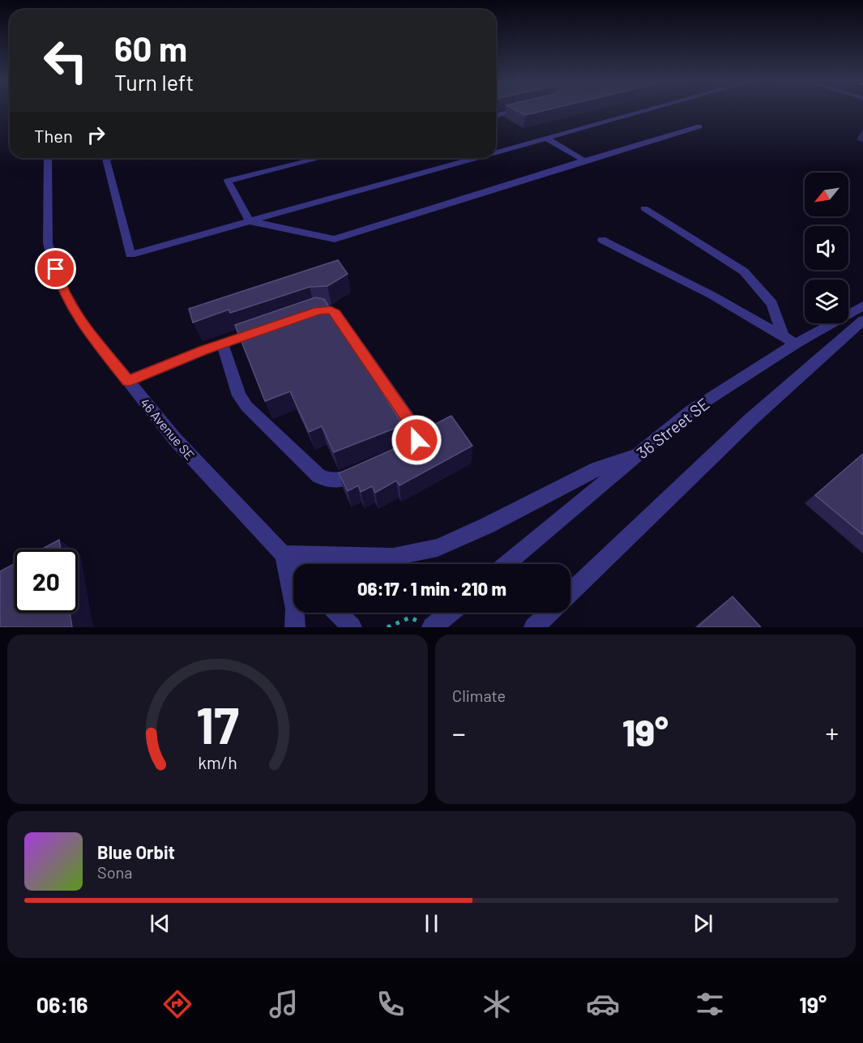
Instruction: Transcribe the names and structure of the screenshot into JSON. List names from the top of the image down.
{
  "streets": {
    "street": ["36 Street SE", "46 Avenue SE"]
  },
  "north": "bottom left",
  "page": {
    "turn": ["60 m", "Turn left"],
    "then": "Then",
    "limit": "20",
    "trip": "06:17 · 1 min · 210 m",
    "tile": "Climate",
    "heat": ["−", "19°", "+"],
    "song": ["Blue Orbit", "Sona"],
    "tabs": ["06:16", "19°"],
    "gauge": ["17", "km/h"]
  }
}
